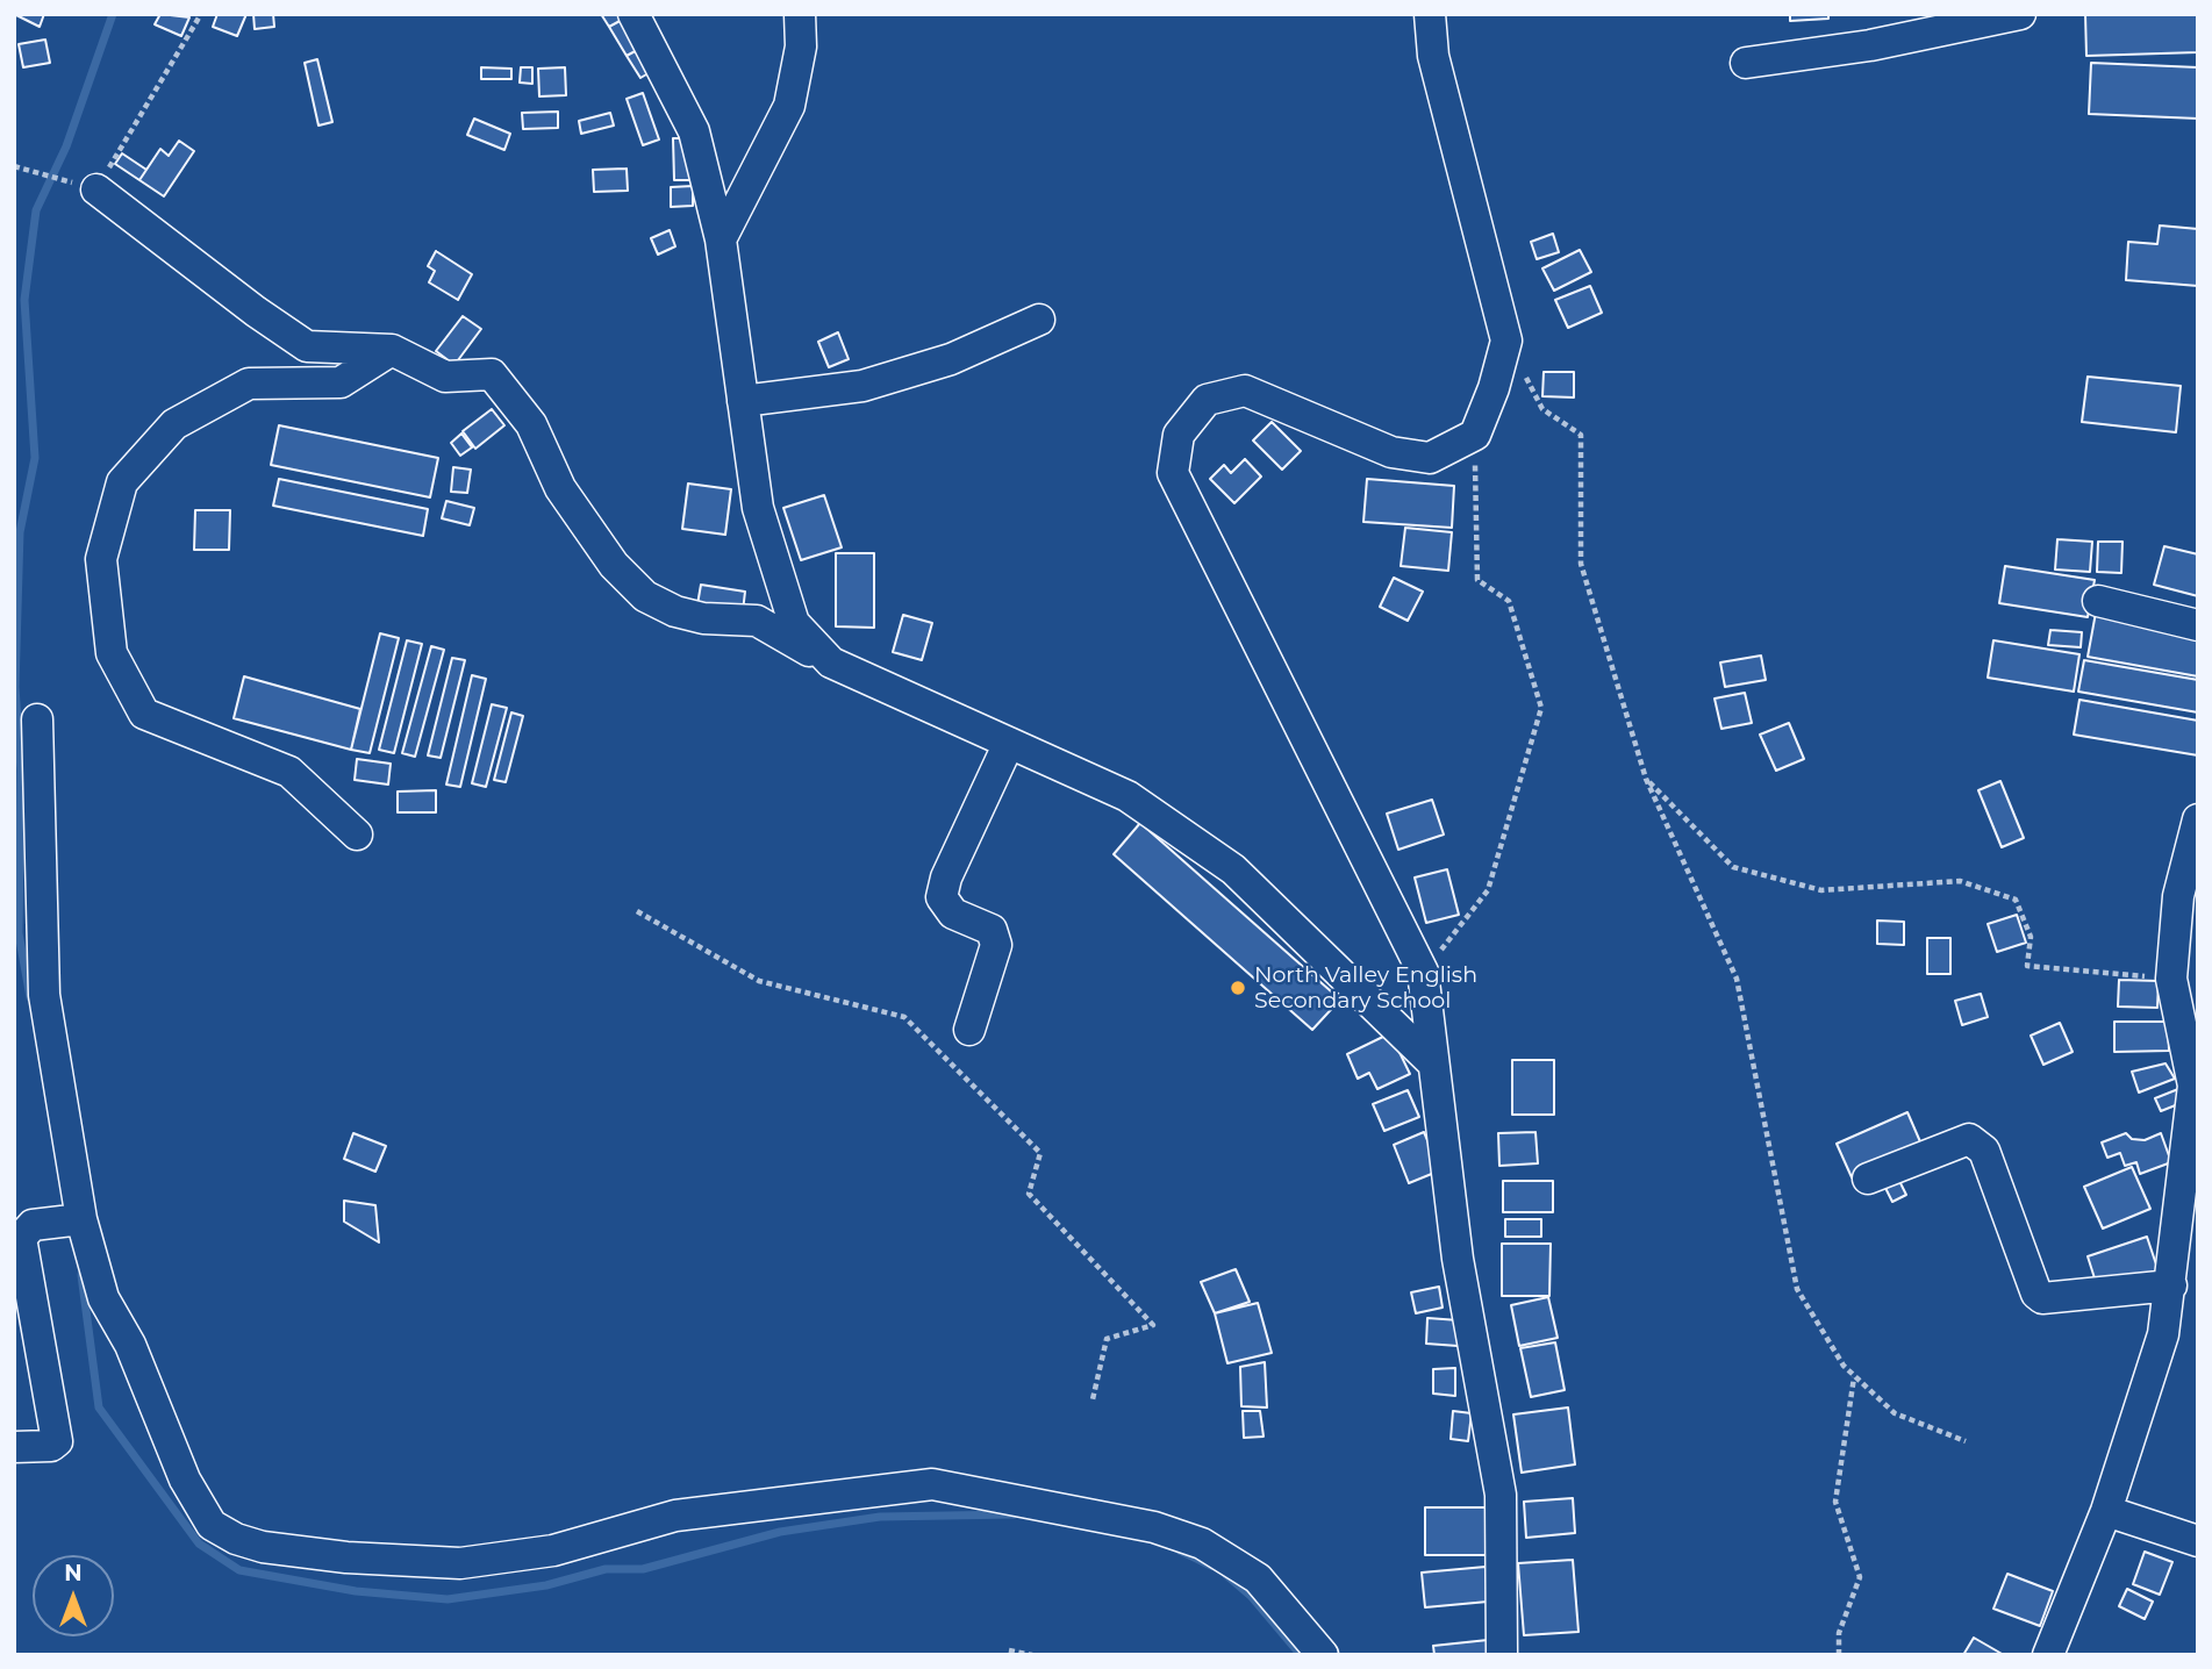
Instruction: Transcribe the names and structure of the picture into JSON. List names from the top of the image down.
{
  "places": ["North Valley English Secondary School"],
  "north": "top"
}
